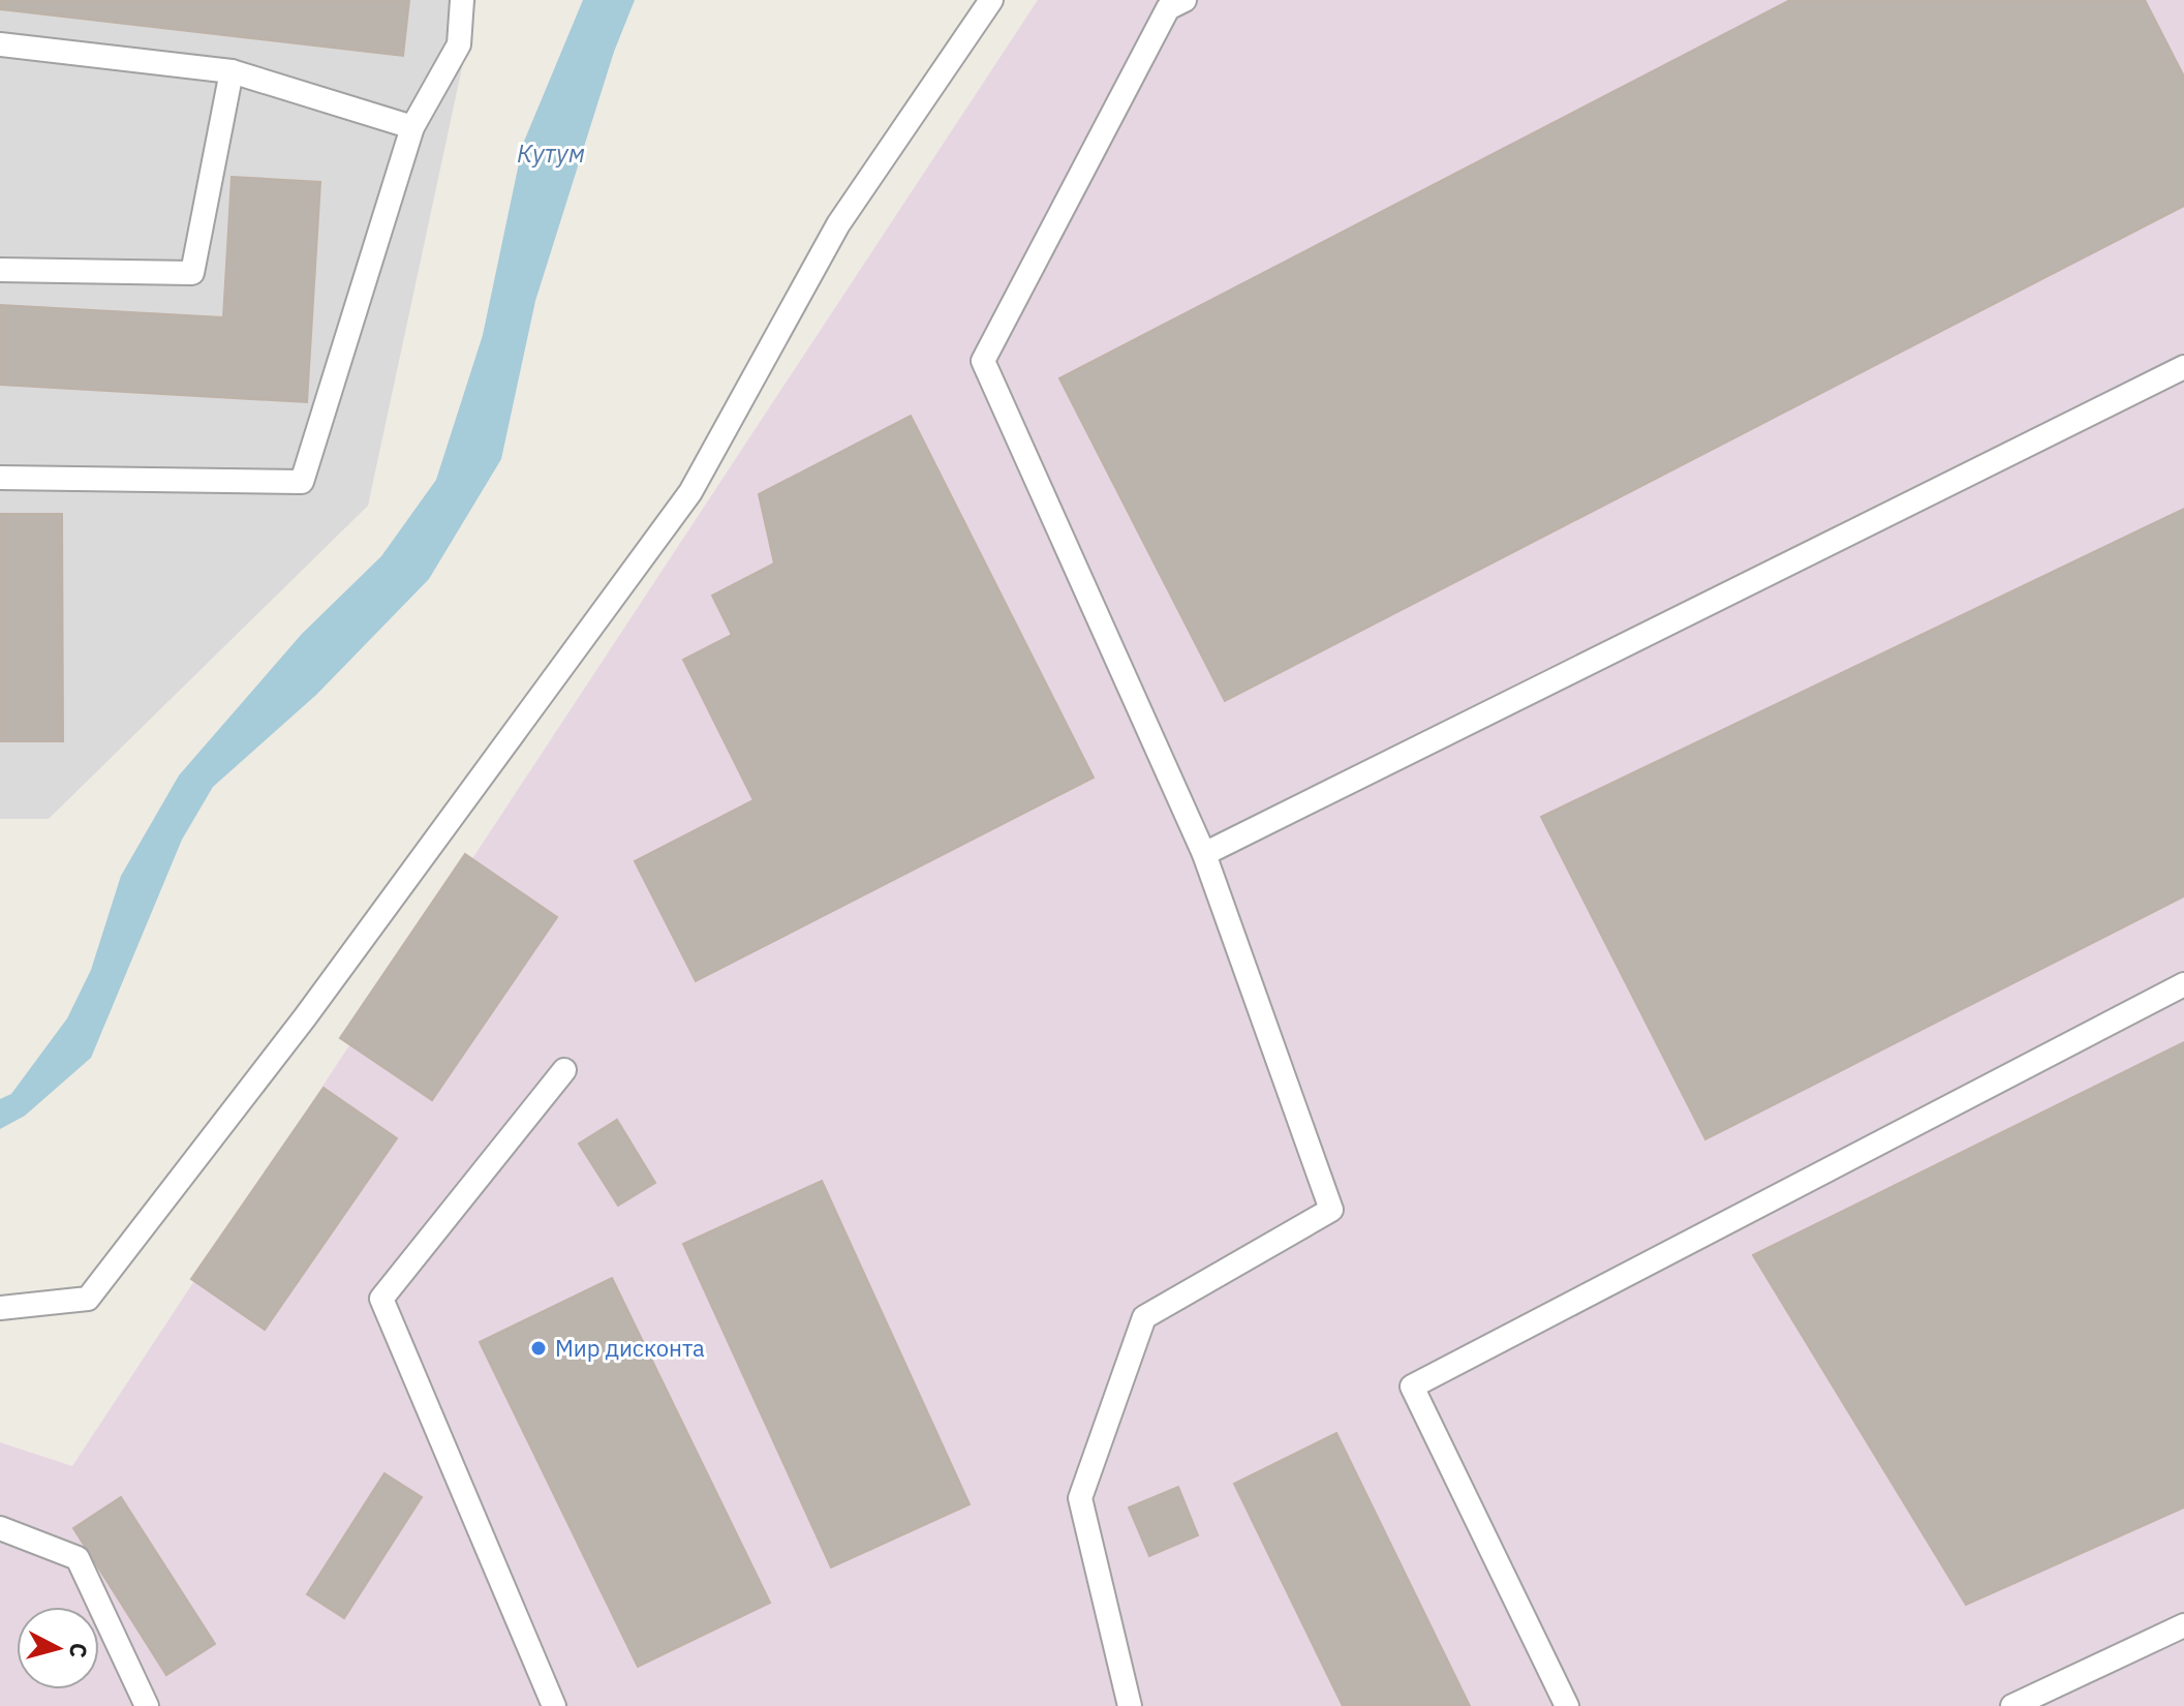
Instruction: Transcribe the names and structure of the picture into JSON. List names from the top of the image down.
{
  "water": ["Кутум"],
  "places": ["Мир дисконта"],
  "north": "right"
}
